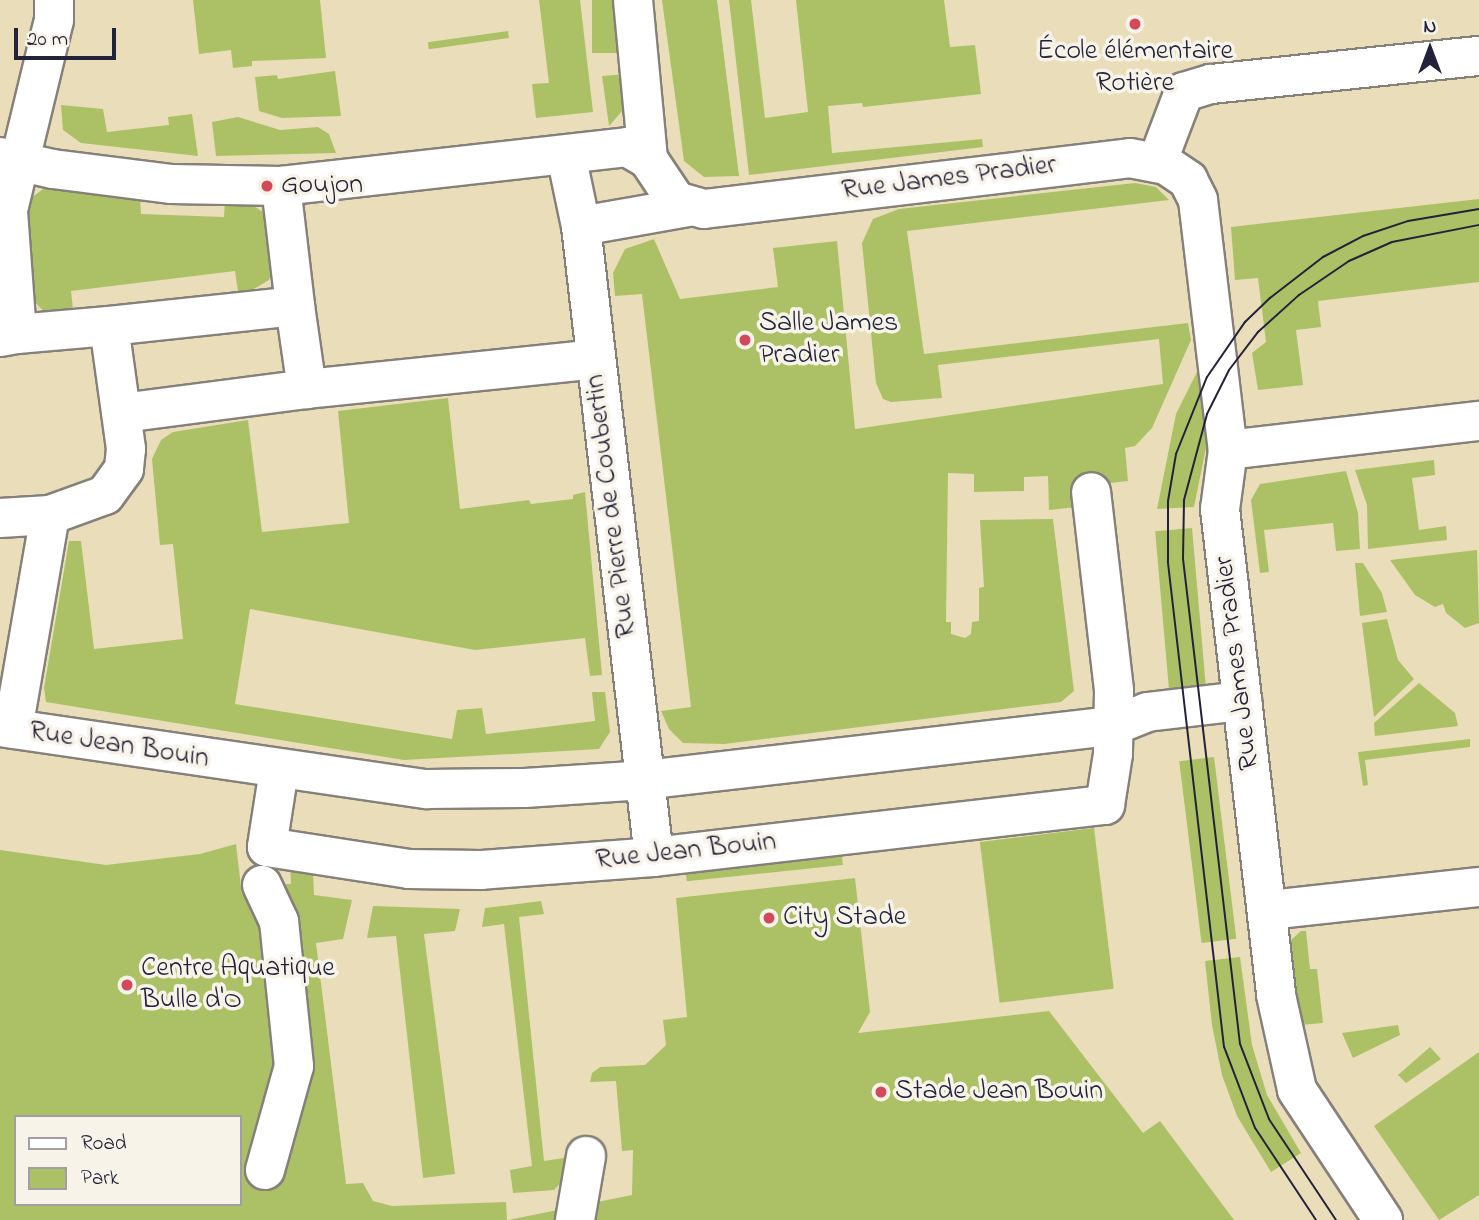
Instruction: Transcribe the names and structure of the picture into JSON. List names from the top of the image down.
{
  "streets": {
    "street": ["Rue James Pradier", "Rue Pierre de Coubertin", "Rue Jean Bouin"]
  },
  "crossings": [
    ["Rue James Pradier", "Rue Pierre de Coubertin"],
    ["Rue James Pradier", "Rue Jean Bouin"],
    ["Rue Pierre de Coubertin", "Rue Jean Bouin"]
  ],
  "places": [
    "École élémentaire Rotière",
    "Goujon",
    "Salle James Pradier",
    "City Stade",
    "Centre Aquatique Bulle d'O",
    "Stade Jean Bouin"
  ],
  "legend": ["Road", "Park"],
  "scale_bar": "20 m",
  "north": "top"
}
